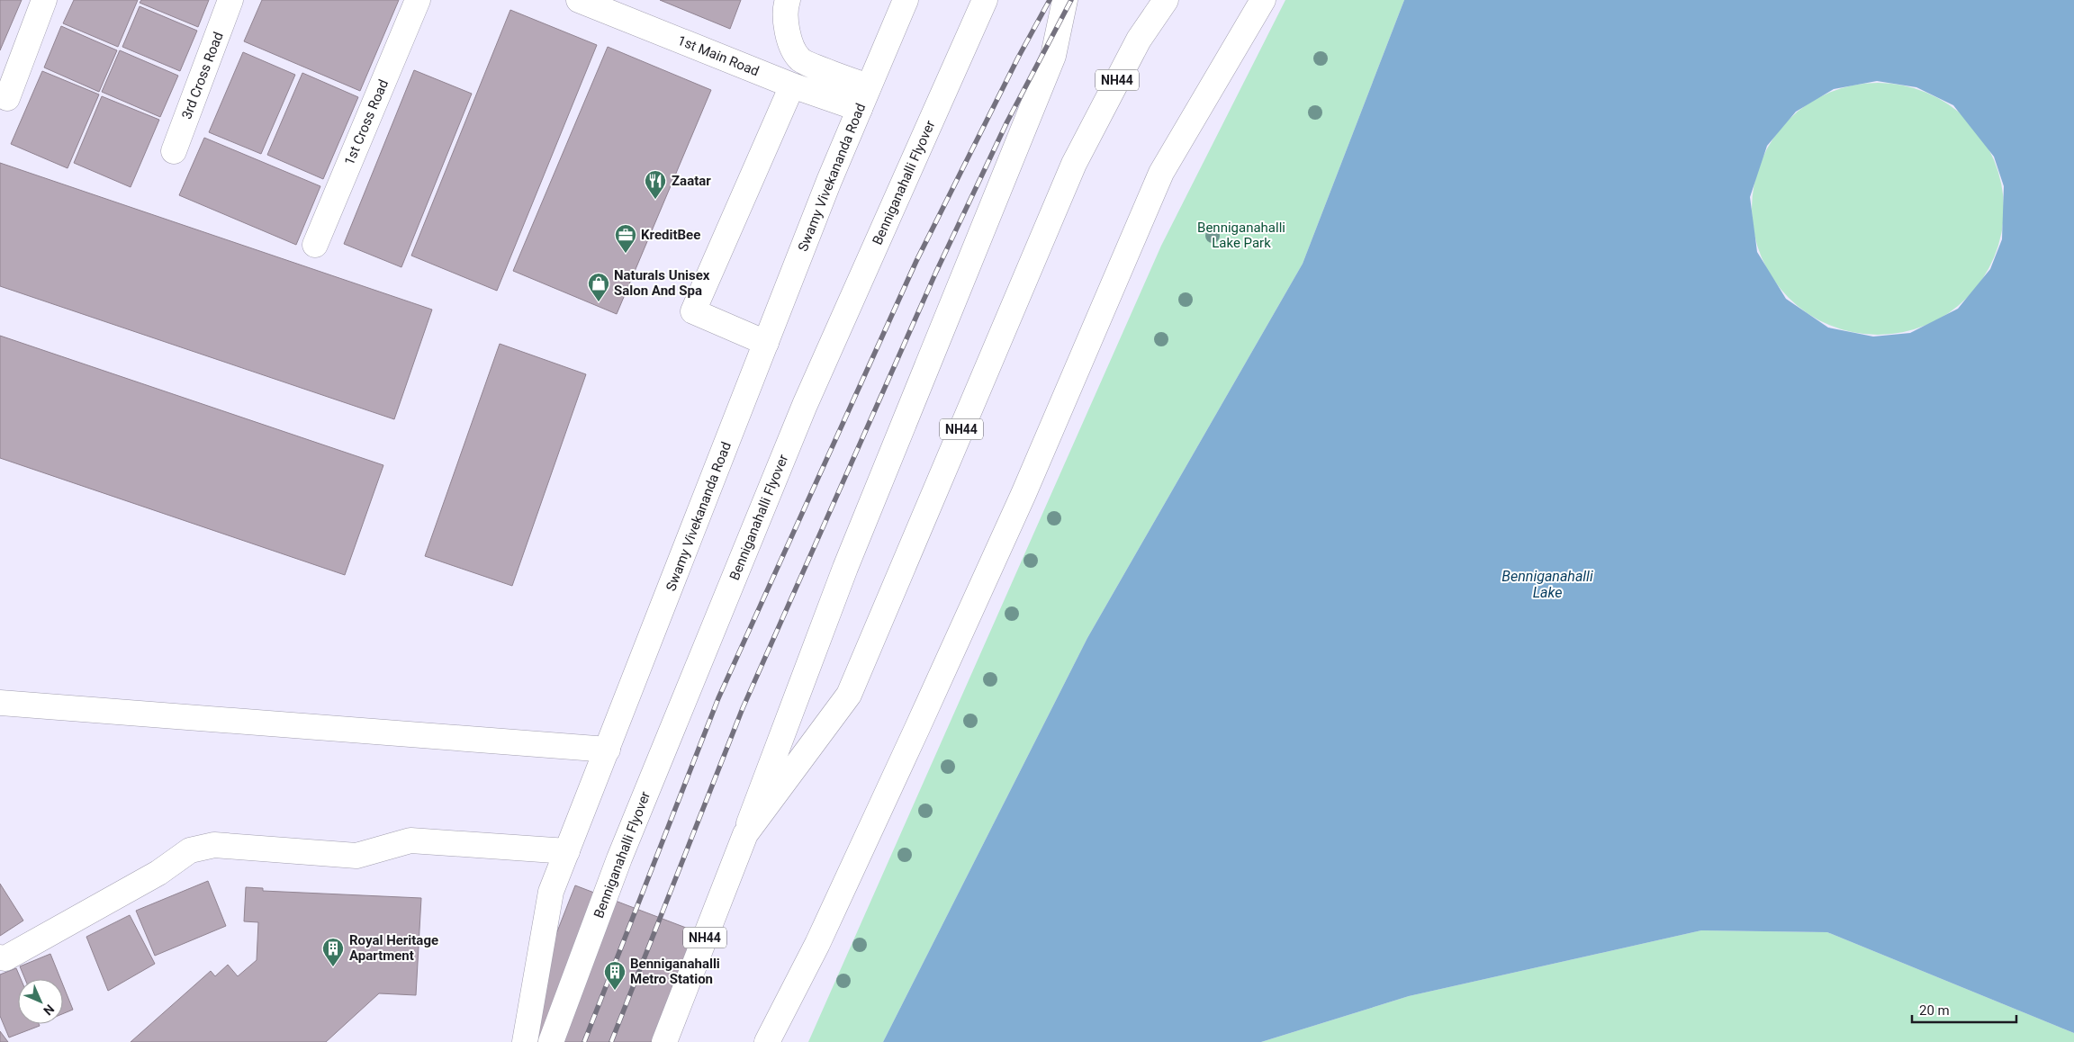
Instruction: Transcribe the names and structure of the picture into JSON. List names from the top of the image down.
{
  "streets": {
    "main road": [
      "1st Main Road",
      "3rd Cross Road",
      "NH44",
      "1st Cross Road",
      "Swamy Vivekananda Road",
      "Benniganahalli Flyover"
    ]
  },
  "crossings": [
    ["1st Main Road", "Swamy Vivekananda Road"]
  ],
  "water": ["Benniganahalli Lake"],
  "parks": ["Benniganahalli Lake Park"],
  "places": {
    "restaurant": ["Zaatar"],
    "office": ["KreditBee"],
    "shop": ["Naturals Unisex Salon And Spa"],
    "building": ["Royal Heritage Apartment", "Benniganahalli Metro Station"]
  },
  "scale_bar": "20 m",
  "north": "bottom right"
}
